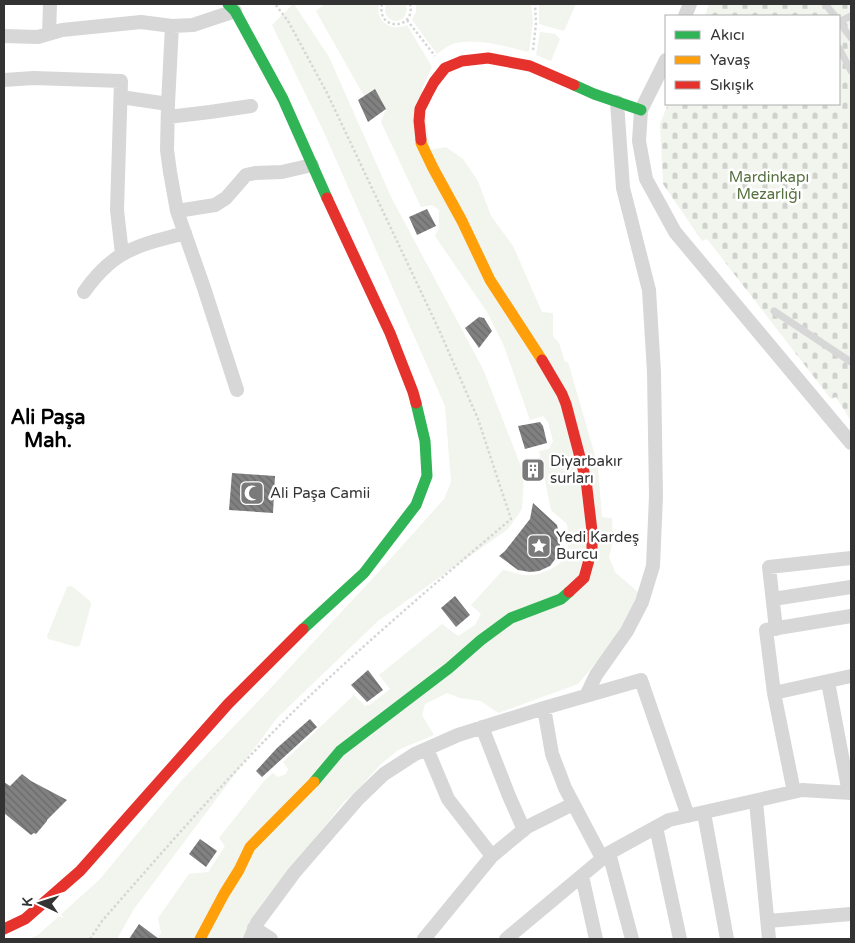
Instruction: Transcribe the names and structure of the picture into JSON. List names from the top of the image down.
{
  "districts": ["Ali Paşa Mah."],
  "parks": ["Mardinkapı Mezarlığı"],
  "places": {
    "building": ["Diyarbakır surları"],
    "mosque": ["Ali Paşa Camii"],
    "place": ["Yedi Kardeş Burcu"]
  },
  "legend": ["Akıcı", "Yavaş", "Sıkışık"],
  "north": "left"
}
